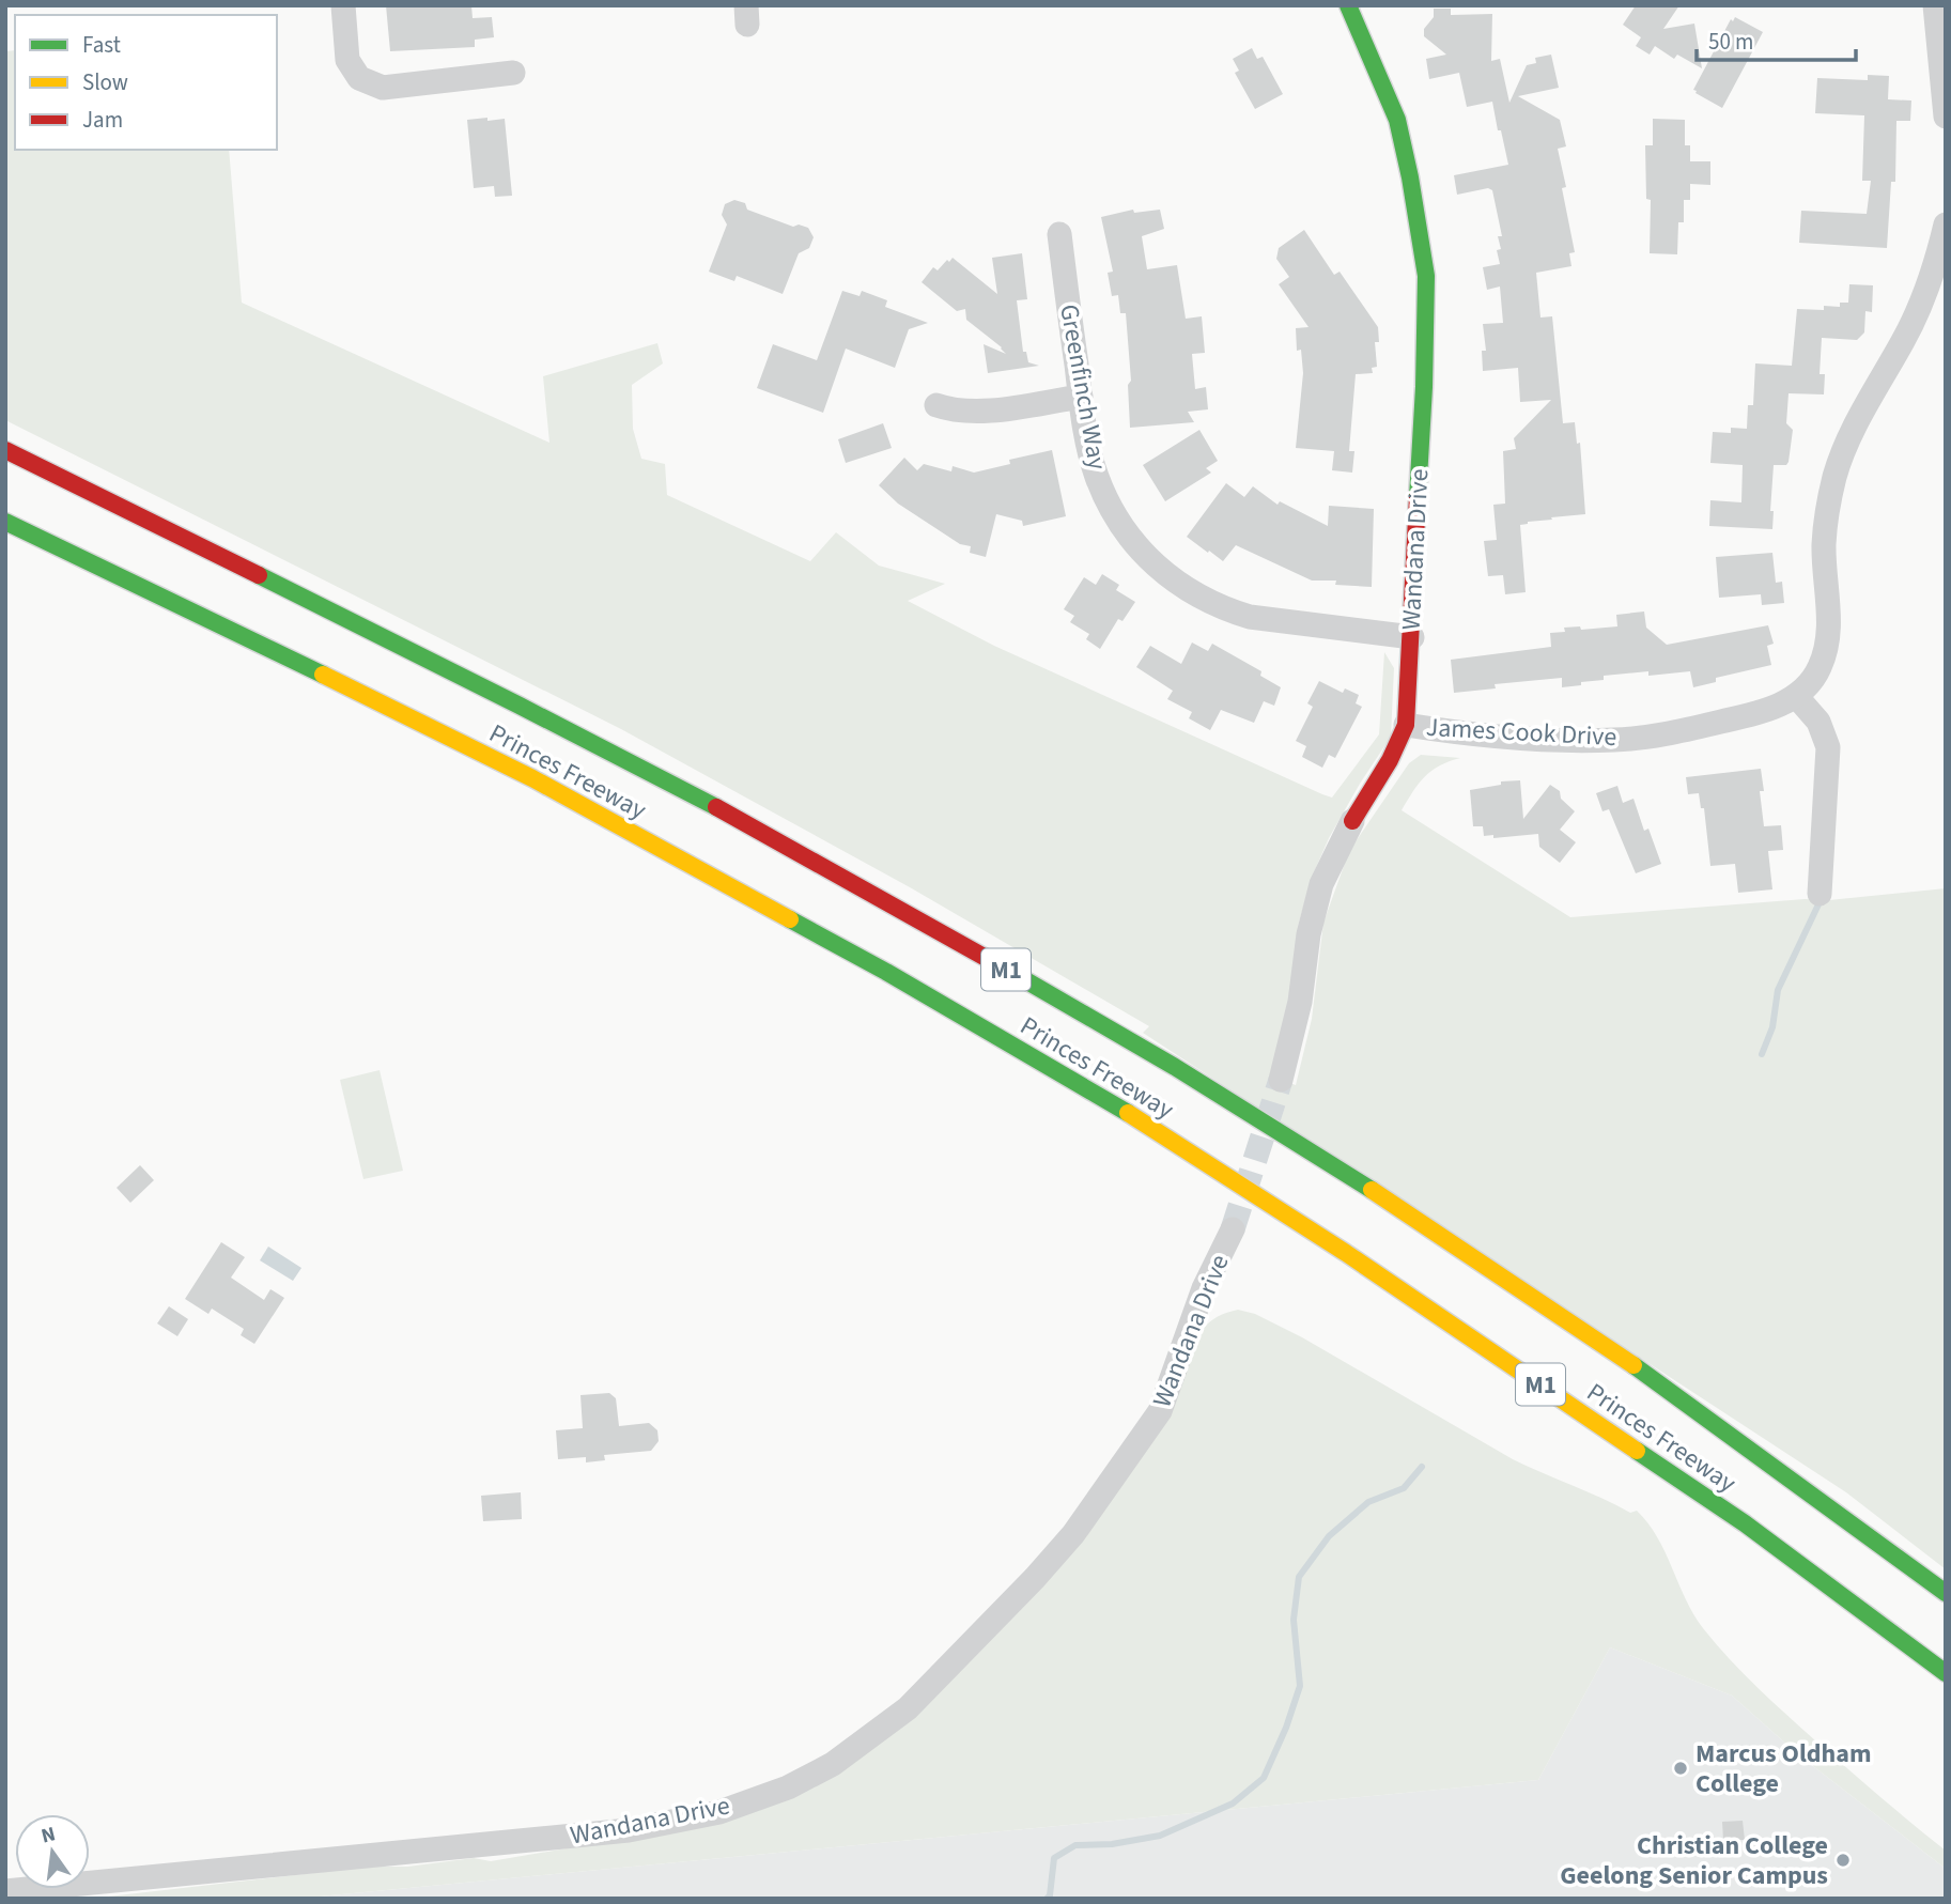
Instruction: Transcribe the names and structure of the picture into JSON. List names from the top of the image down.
{
  "streets": {
    "main road": ["Wandana Drive", "Princes Freeway", "M1"],
    "street": ["Greenfinch Way", "James Cook Drive"]
  },
  "crossings": [
    ["Greenfinch Way", "Wandana Drive"],
    ["Wandana Drive", "James Cook Drive"]
  ],
  "places": ["Marcus Oldham College", "Christian College Geelong Senior Campus"],
  "legend": ["Fast", "Slow", "Jam"],
  "scale_bar": "50 m",
  "north": "top"
}
